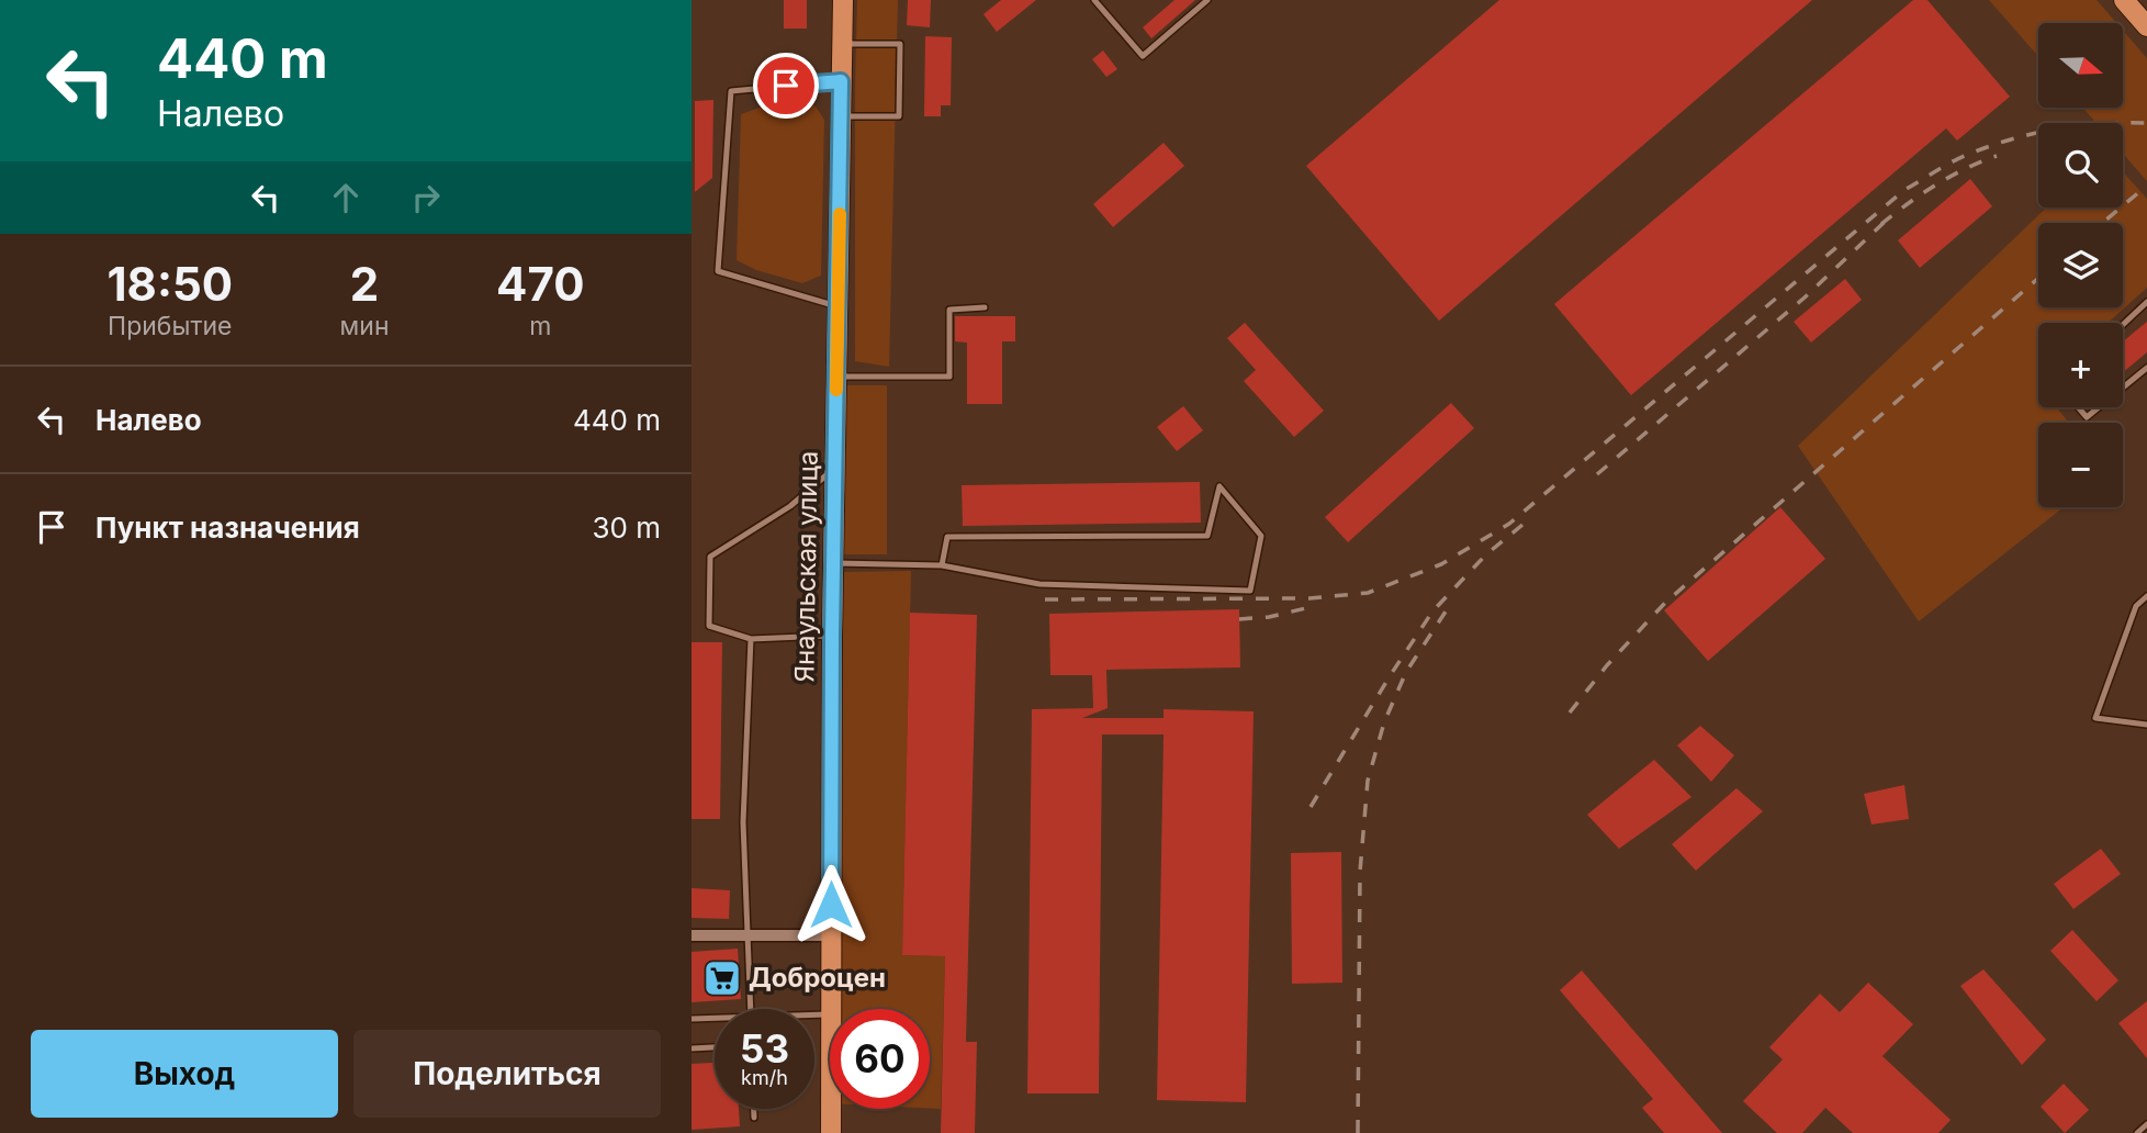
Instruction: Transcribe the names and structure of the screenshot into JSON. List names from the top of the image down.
{
  "streets": {
    "main road": ["Янаульская улица"]
  },
  "places": {
    "supermarket": ["Доброцен"]
  },
  "north": "right",
  "page": {
    "turn": ["440 m", "Налево"],
    "map_buttons": ["+", "−"],
    "eta": [
      "18:50",
      "Прибытие",
      "2",
      "мин",
      "470",
      "m"
    ],
    "list": [
      {
        "name": "Налево",
        "value": "440 m"
      },
      {
        "name": "Пункт назначения",
        "value": "30 m"
      }
    ],
    "speed": "53 km/h",
    "limit": "60",
    "buttons": ["Выход", "Поделиться"]
  }
}
